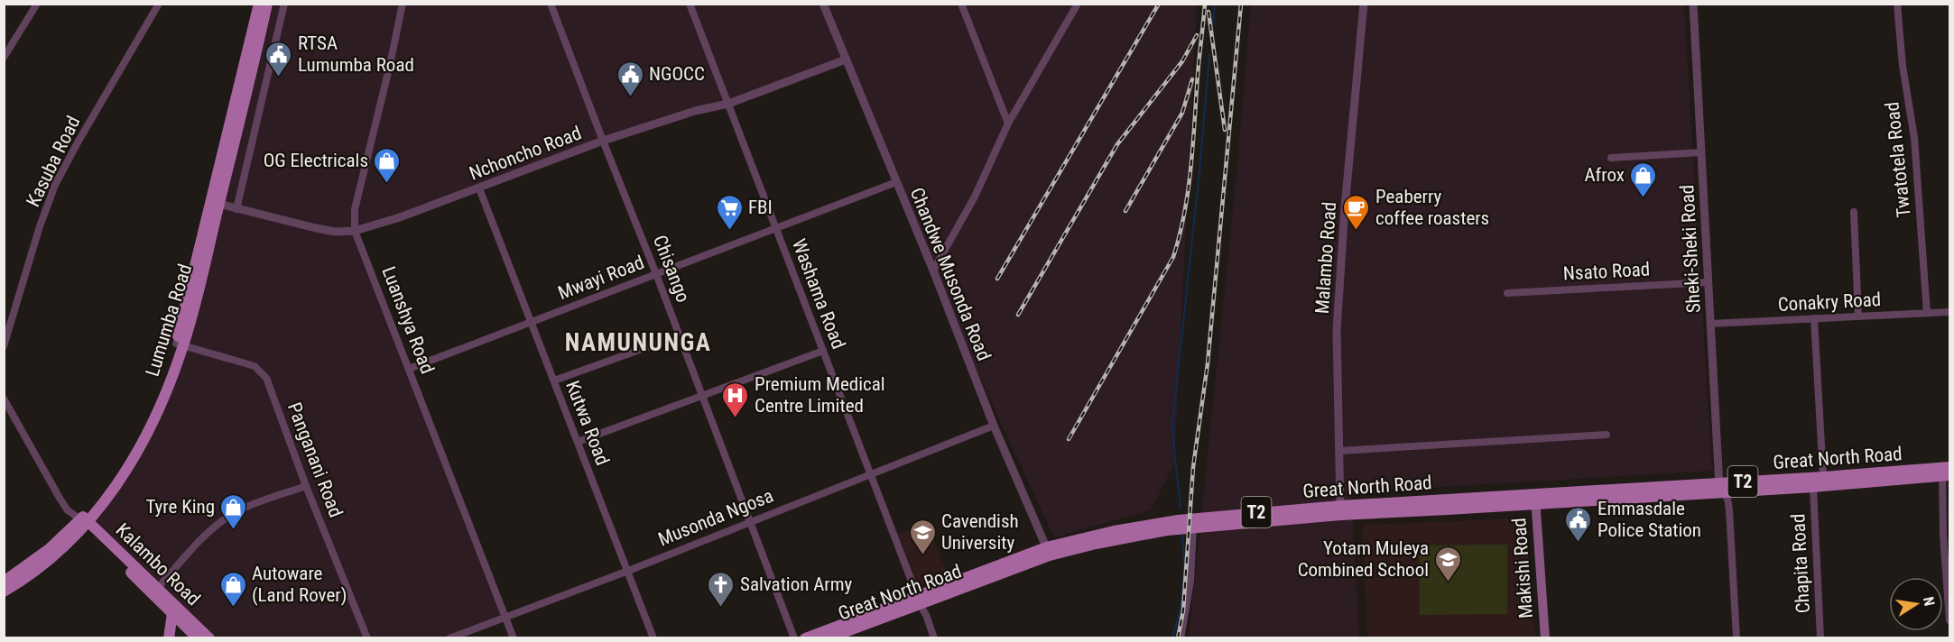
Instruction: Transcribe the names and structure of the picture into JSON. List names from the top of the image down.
{
  "streets": {
    "main road": [
      "Lumumba Road",
      "Great North Road",
      "T2",
      "Kalambo Road",
      "Makishi Road"
    ],
    "street": [
      "Nchoncho Road",
      "Twatotela Road",
      "Kasuba Road",
      "Sheki-Sheki Road",
      "Malambo Road",
      "Chisango",
      "Nsato Road",
      "Chandwe Musonda Road",
      "Mwayi Road",
      "Washama Road",
      "Conakry Road",
      "Luanshya Road",
      "Kutwa Road",
      "Panganani Road",
      "Musonda Ngosa",
      "Chapita Road"
    ]
  },
  "crossings": [
    ["Nchoncho Road", "Chisango"],
    ["Nchoncho Road", "Chandwe Musonda Road"],
    ["Nchoncho Road", "Washama Road"],
    ["Nchoncho Road", "Lumumba Road"],
    ["Nchoncho Road", "Luanshya Road"],
    ["Nchoncho Road", "Kutwa Road"],
    ["Twatotela Road", "Conakry Road"],
    ["Sheki-Sheki Road", "Nsato Road"],
    ["Sheki-Sheki Road", "Conakry Road"],
    ["Sheki-Sheki Road", "Great North Road"],
    ["Malambo Road", "Great North Road"],
    ["Chisango", "Mwayi Road"],
    ["Chisango", "Musonda Ngosa"],
    ["Chandwe Musonda Road", "Mwayi Road"],
    ["Chandwe Musonda Road", "Great North Road"],
    ["Chandwe Musonda Road", "Musonda Ngosa"],
    ["Mwayi Road", "Washama Road"],
    ["Mwayi Road", "Luanshya Road"],
    ["Mwayi Road", "Kutwa Road"],
    ["Washama Road", "Great North Road"],
    ["Washama Road", "Musonda Ngosa"],
    ["Lumumba Road", "Panganani Road"],
    ["Lumumba Road", "Kalambo Road"],
    ["Luanshya Road", "Musonda Ngosa"],
    ["Kutwa Road", "Musonda Ngosa"],
    ["Great North Road", "Chapita Road"],
    ["Great North Road", "Makishi Road"]
  ],
  "districts": ["NAMUNUNGA"],
  "places": {
    "public building": ["RTSA Lumumba Road", "NGOCC", "Emmasdale Police Station"],
    "shop": [
      "OG Electricals",
      "Afrox",
      "Tyre King",
      "Autoware (Land Rover)"
    ],
    "supermarket": ["FBI"],
    "cafe": ["Peaberry coffee roasters"],
    "hospital": ["Premium Medical Centre Limited"],
    "school or university": ["Cavendish University", "Yotam Muleya Combined School"],
    "church": ["Salvation Army"]
  },
  "north": "right"
}
